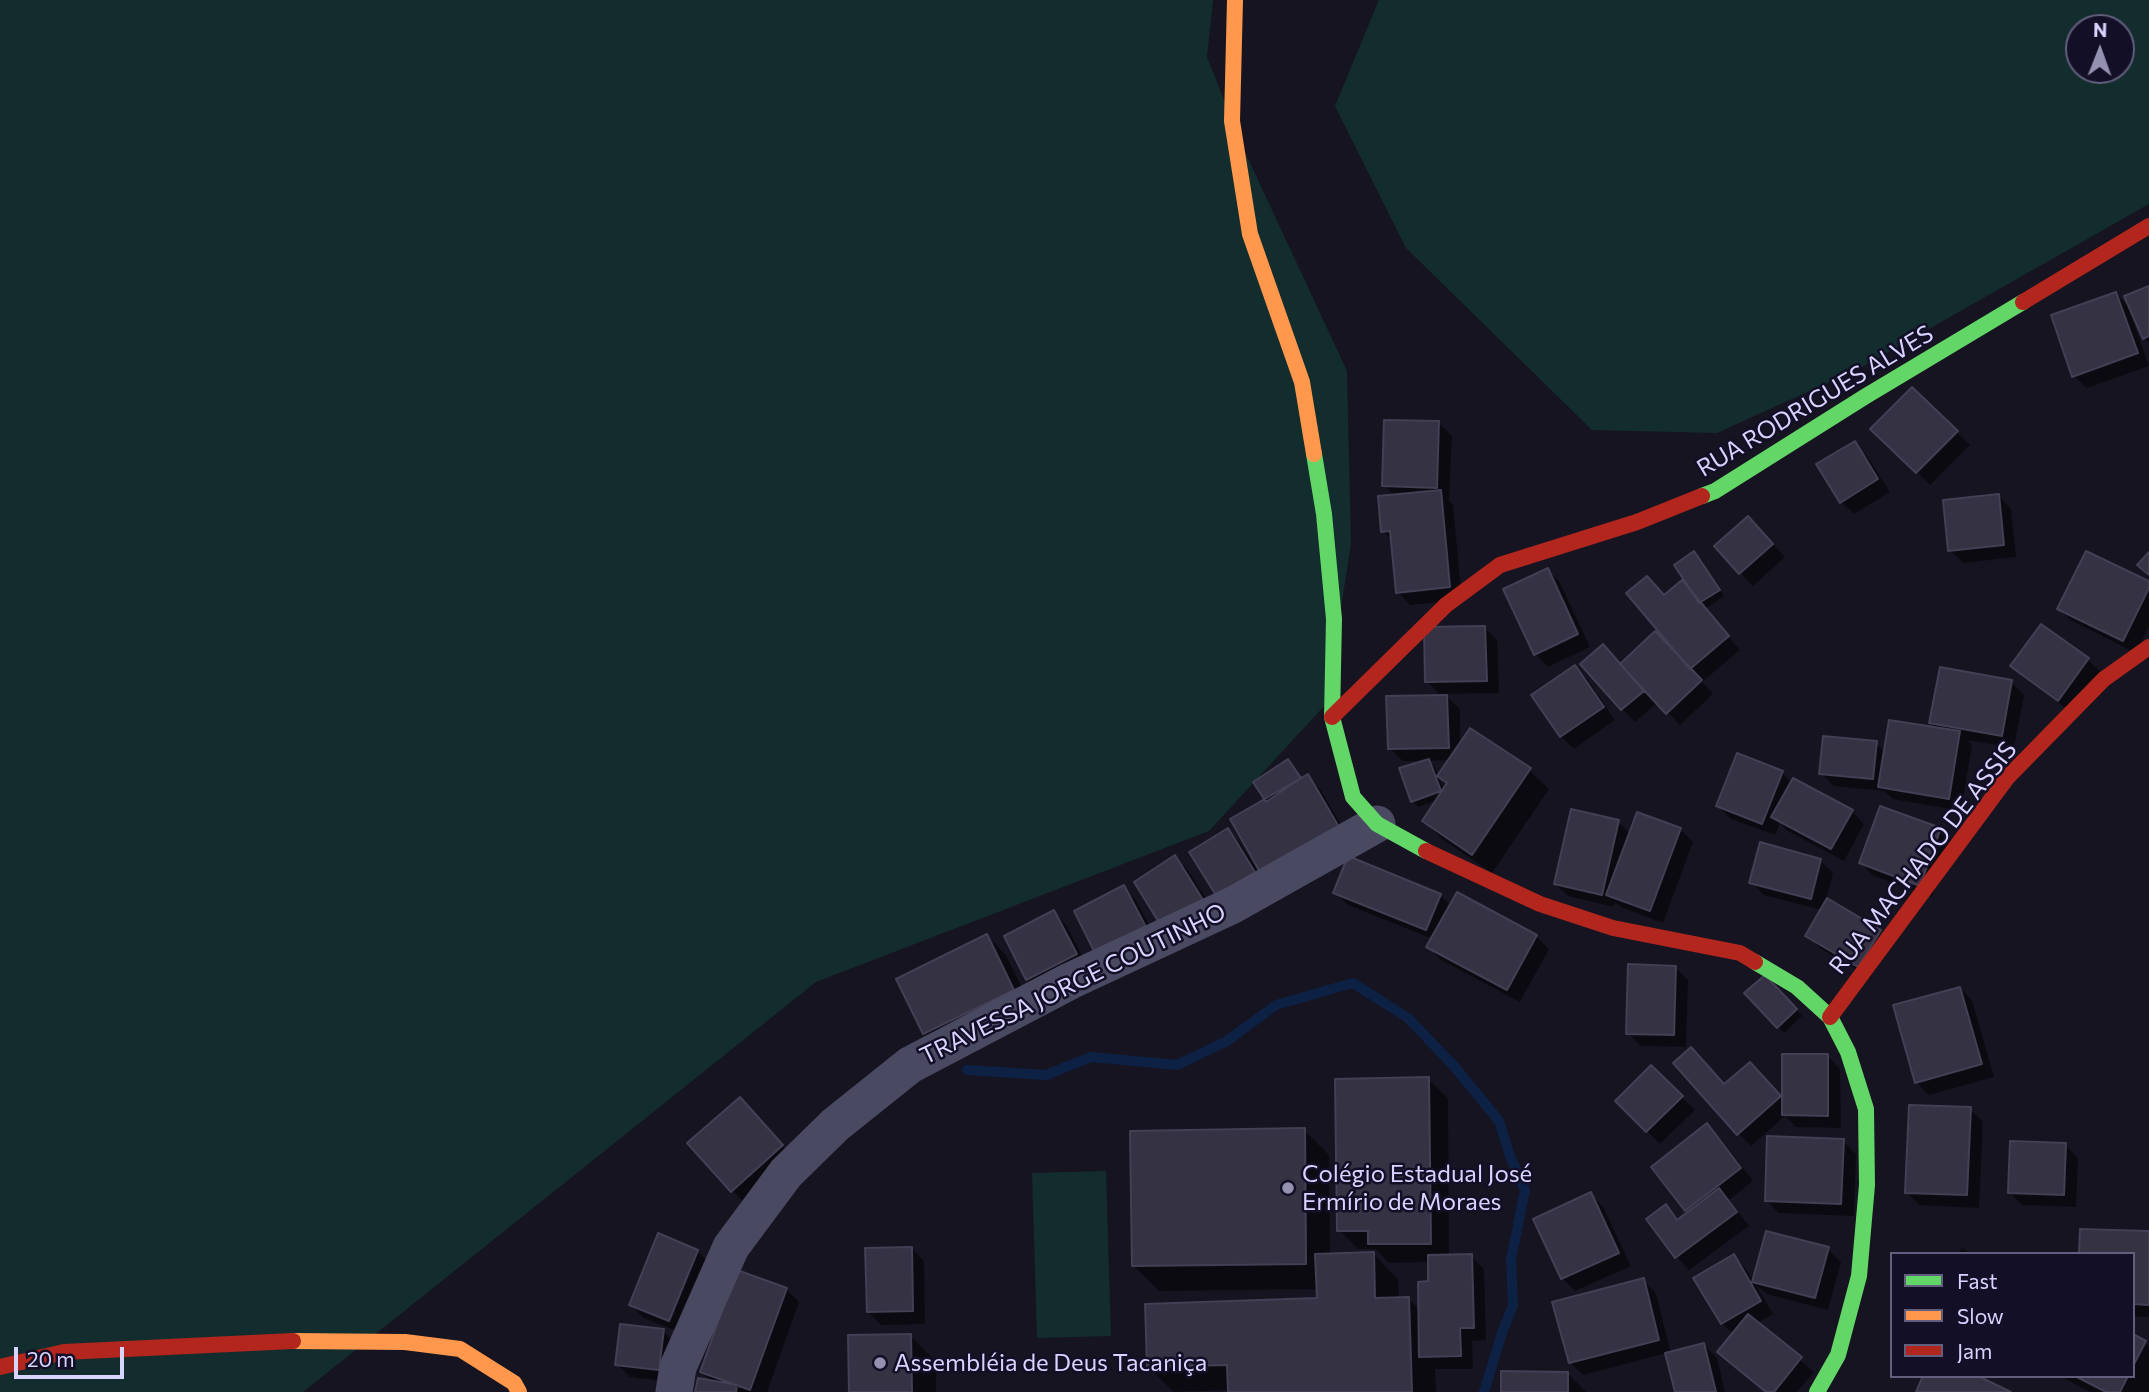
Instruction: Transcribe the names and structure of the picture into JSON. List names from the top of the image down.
{
  "streets": {
    "street": ["RUA RODRIGUES ALVES", "RUA MACHADO DE ASSIS", "TRAVESSA JORGE COUTINHO"]
  },
  "places": ["Colégio Estadual José Ermírio de Moraes", "Assembléia de Deus Tacaniça"],
  "legend": ["Fast", "Slow", "Jam"],
  "scale_bar": "20 m",
  "north": "top"
}
